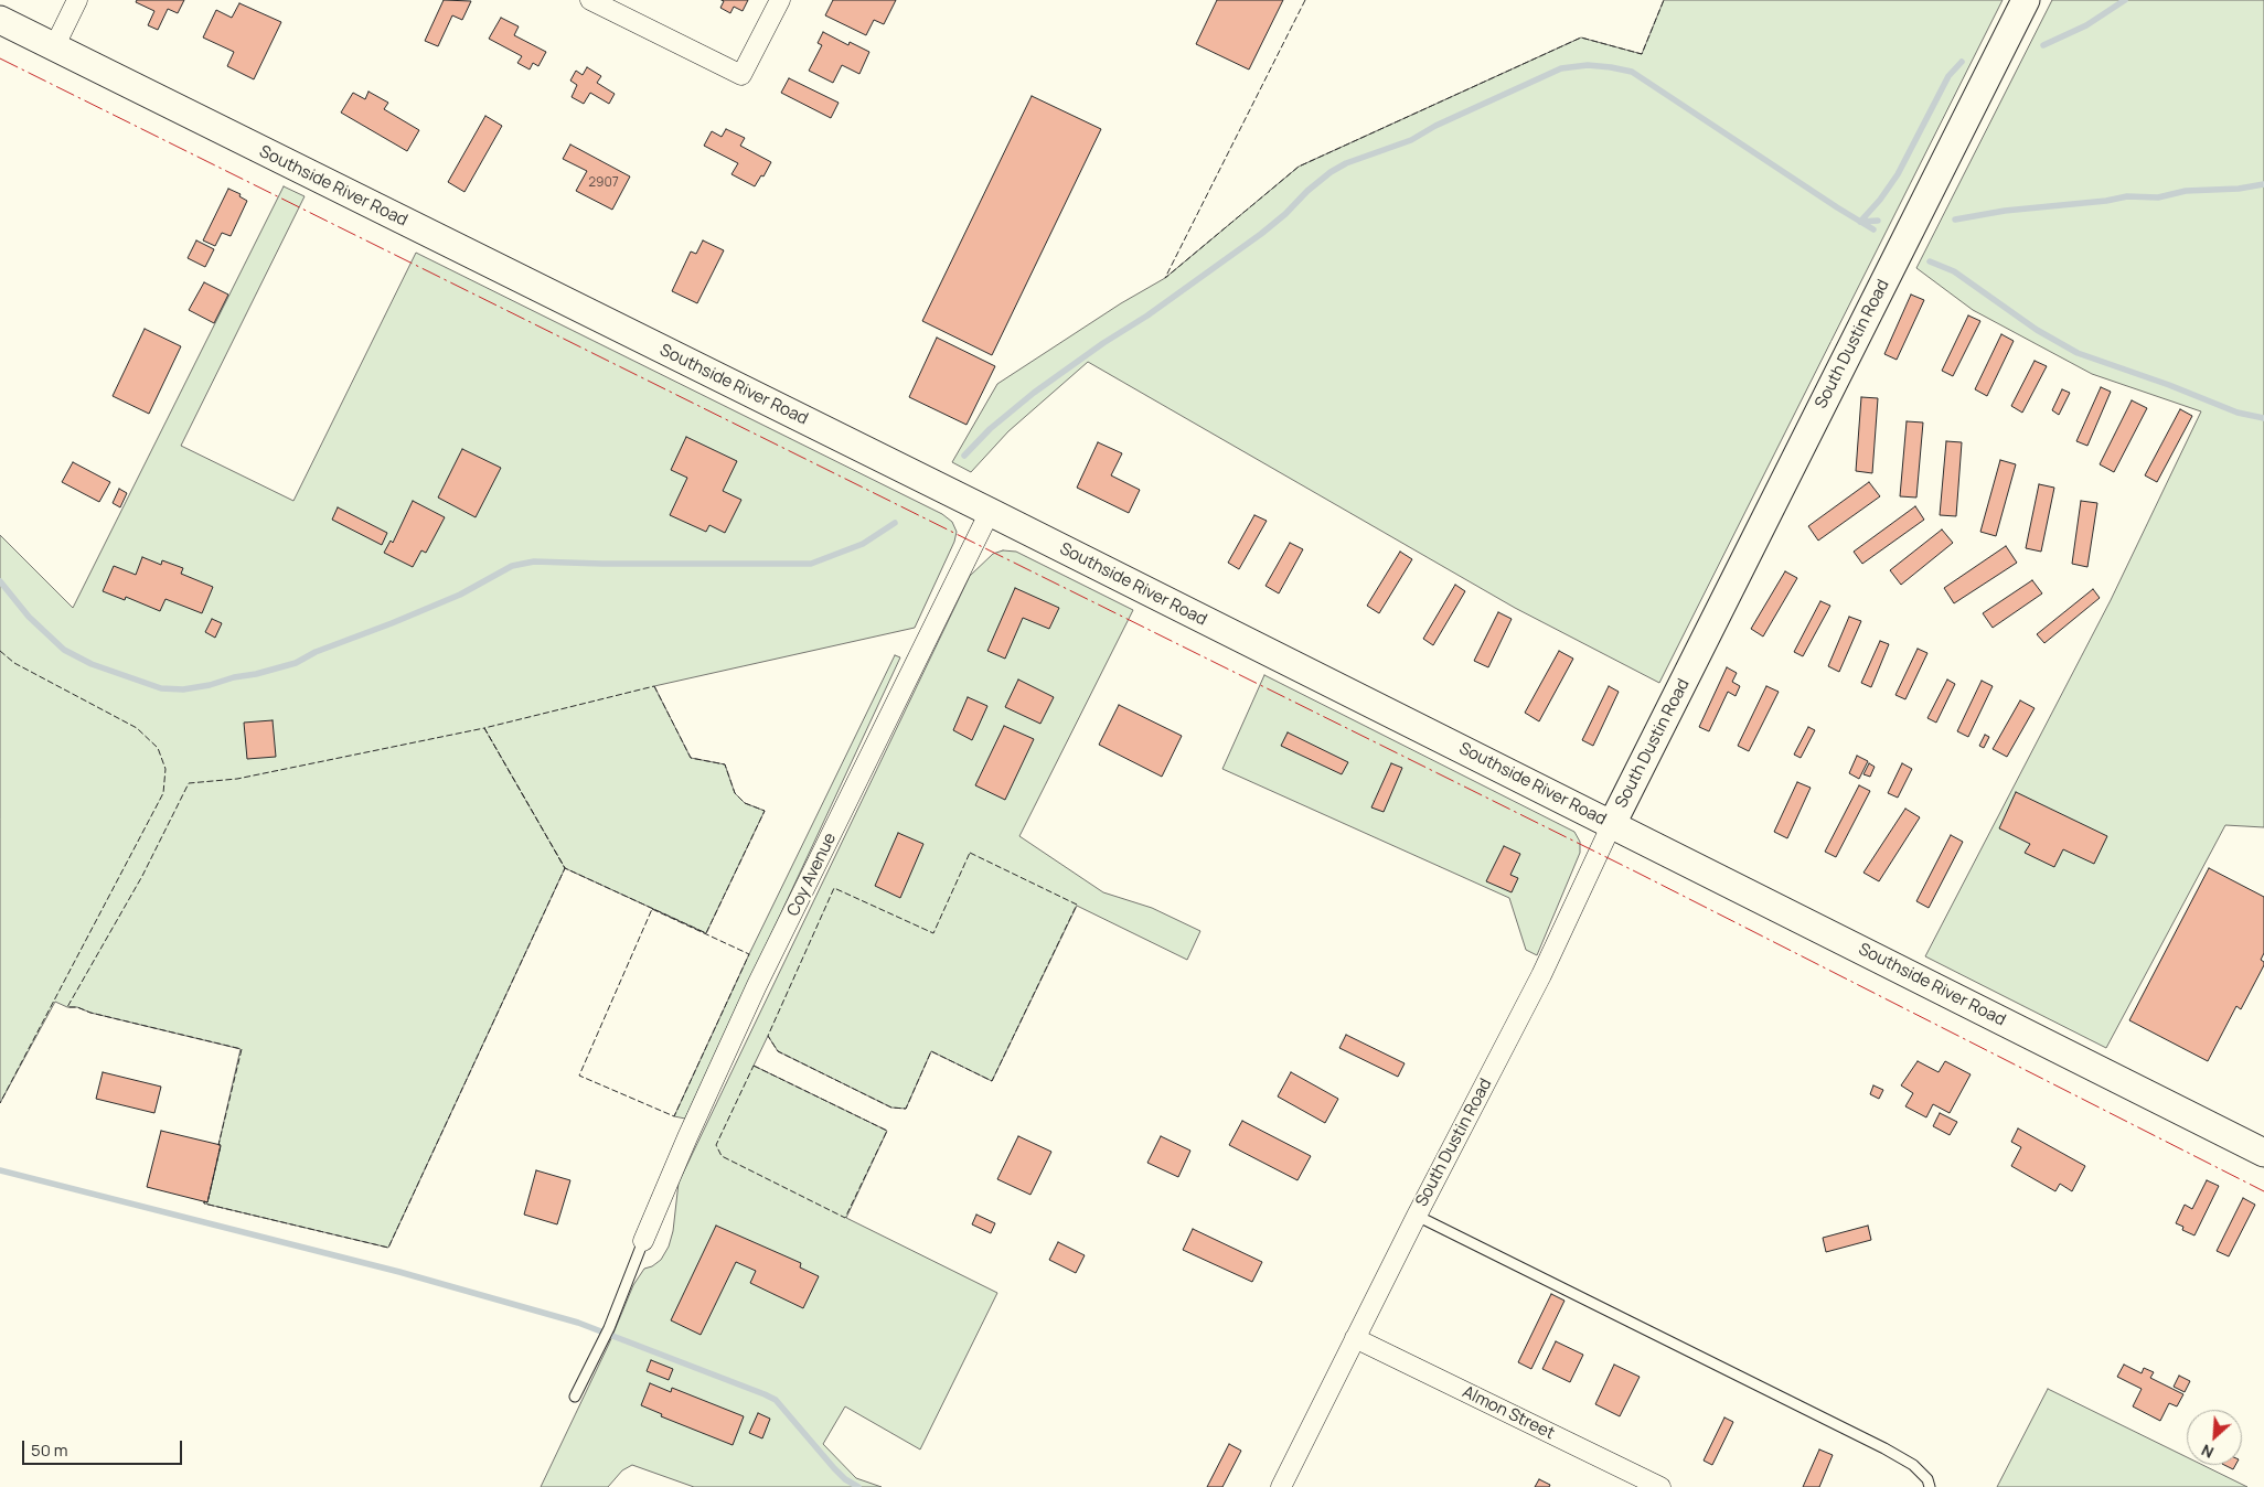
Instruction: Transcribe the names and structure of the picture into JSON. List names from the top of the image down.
{
  "streets": {
    "main road": ["Southside River Road", "South Dustin Road"],
    "street": ["Coy Avenue", "Almon Street"]
  },
  "crossings": [
    ["Southside River Road", "South Dustin Road"],
    ["Southside River Road", "Coy Avenue"],
    ["South Dustin Road", "Almon Street"]
  ],
  "house_numbers": ["2907"],
  "scale_bar": "50 m",
  "north": "bottom left"
}
